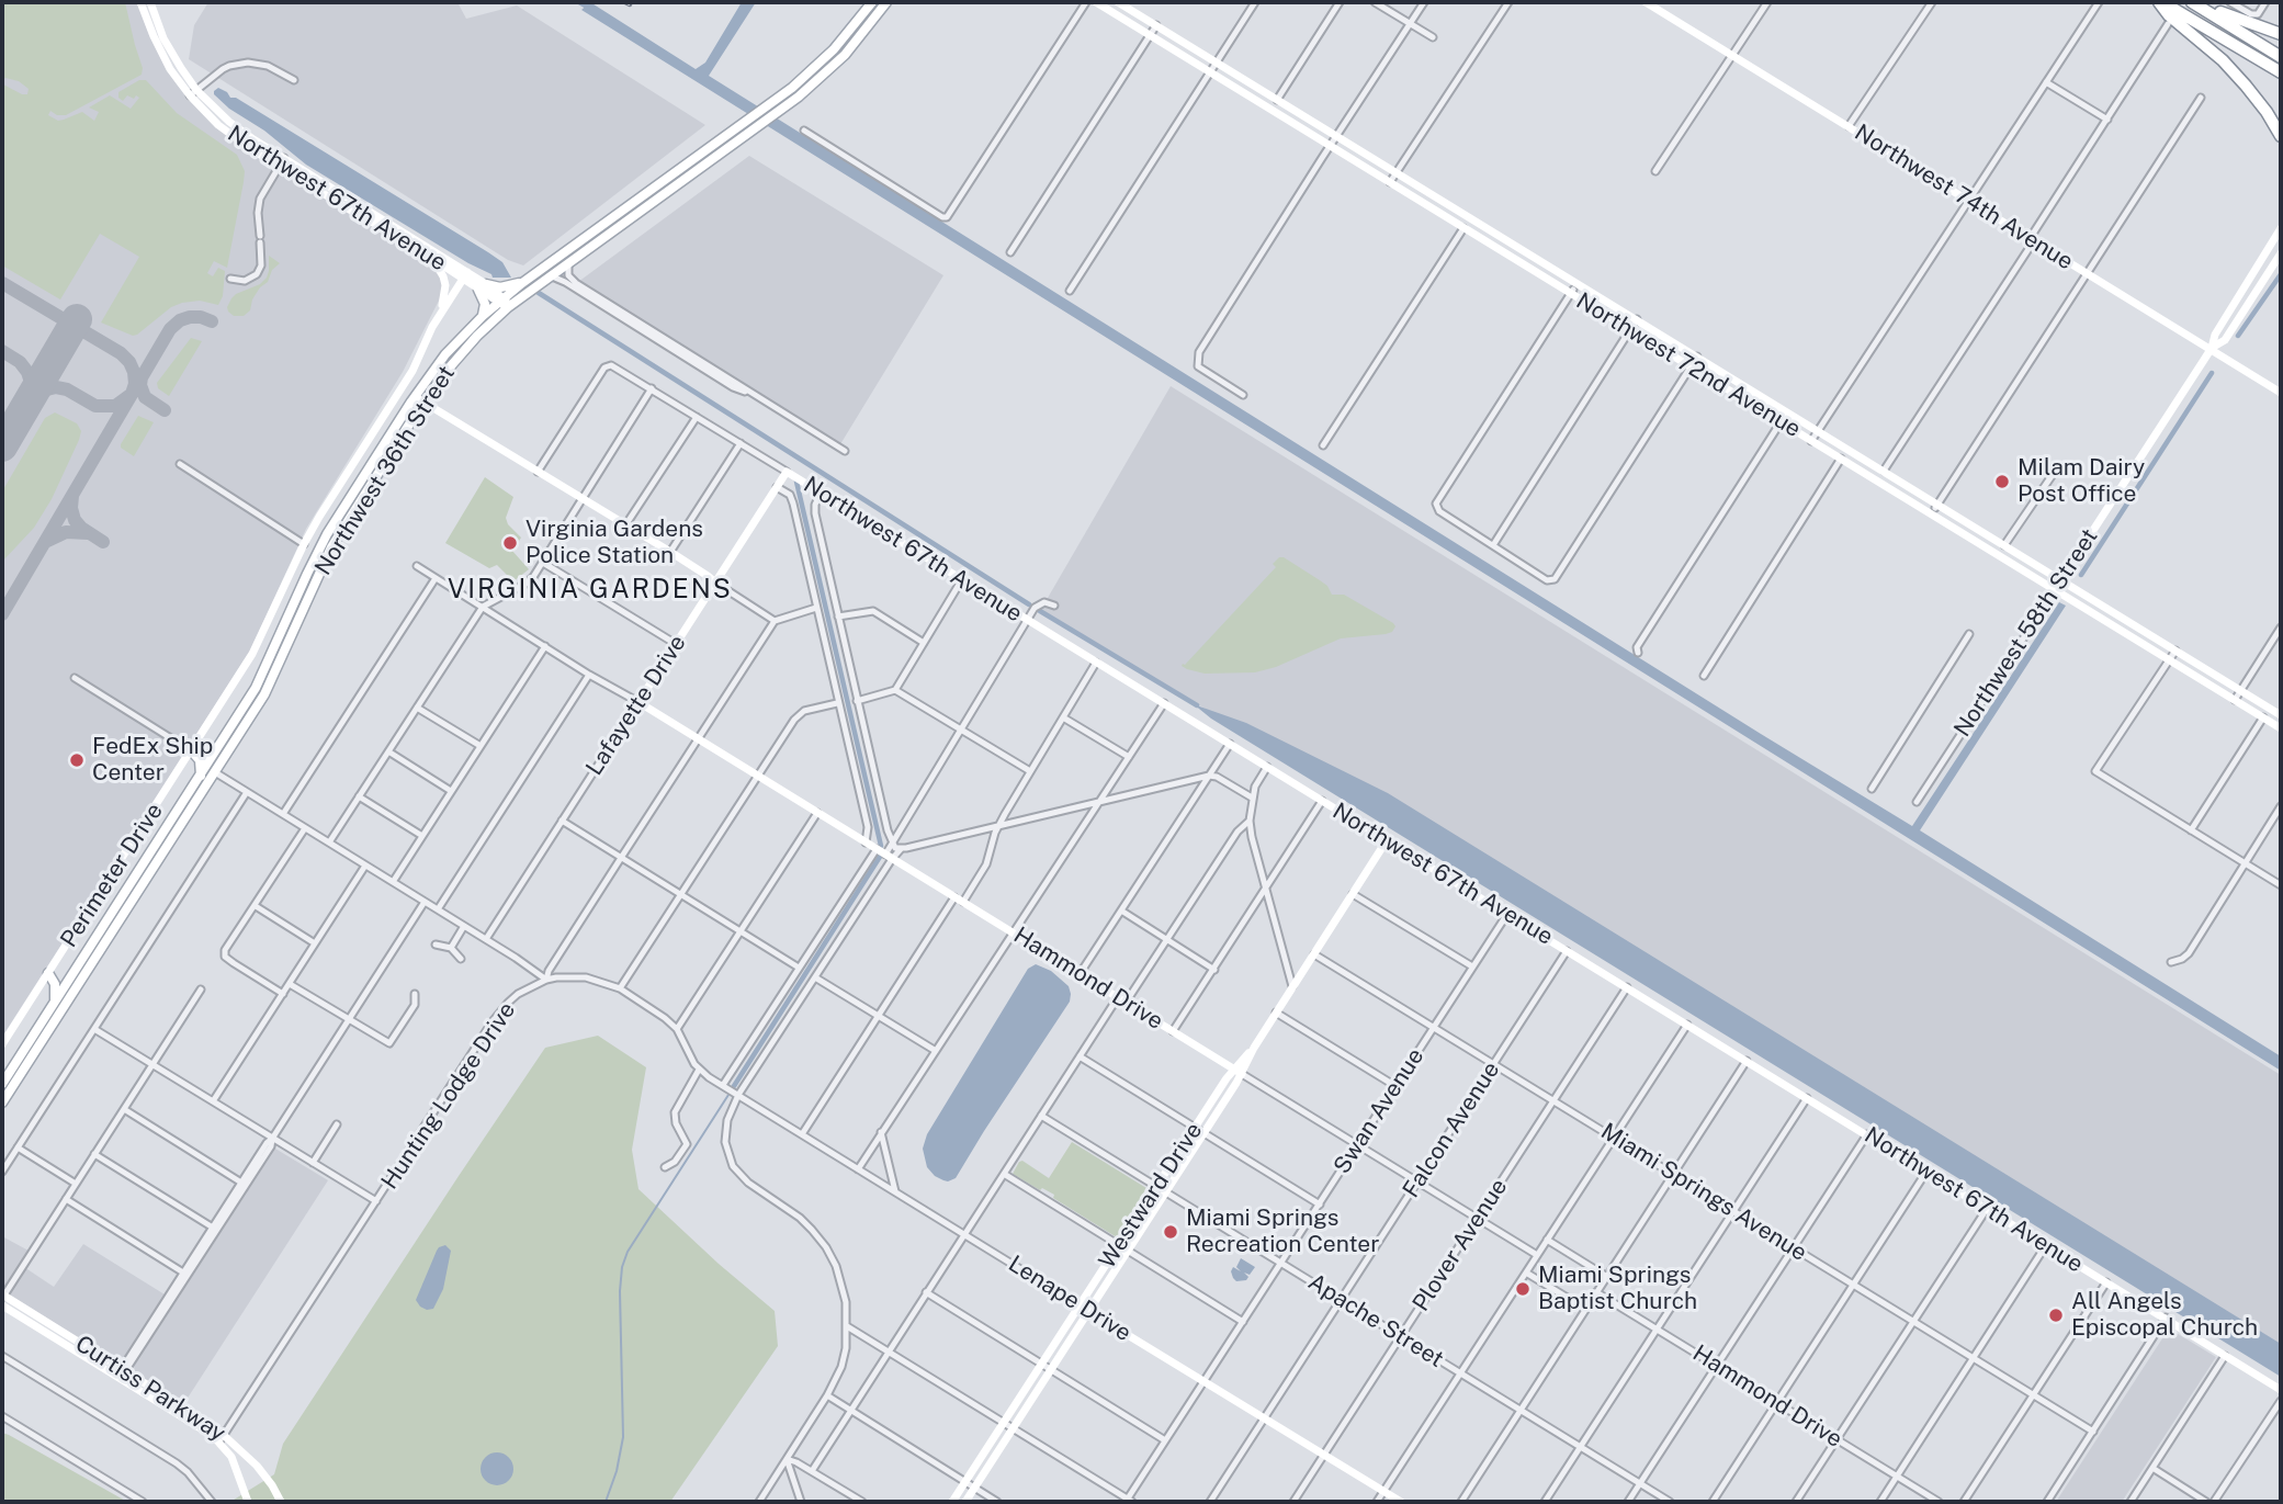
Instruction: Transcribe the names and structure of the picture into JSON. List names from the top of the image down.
{
  "streets": {
    "main road": ["Northwest 36th Street"],
    "street": [
      "Northwest 74th Avenue",
      "Northwest 67th Avenue",
      "Northwest 72nd Avenue",
      "Northwest 58th Street",
      "Lafayette Drive",
      "Perimeter Drive",
      "Hammond Drive",
      "Hunting Lodge Drive",
      "Swan Avenue",
      "Falcon Avenue",
      "Miami Springs Avenue",
      "Westward Drive",
      "Plover Avenue",
      "Lenape Drive",
      "Apache Street",
      "Curtiss Parkway"
    ]
  },
  "crossings": [
    ["Northwest 74th Avenue", "Northwest 58th Street"],
    ["Northwest 67th Avenue", "Northwest 36th Street"],
    ["Northwest 67th Avenue", "Lafayette Drive"],
    ["Northwest 67th Avenue", "Perimeter Drive"],
    ["Northwest 67th Avenue", "Swan Avenue"],
    ["Northwest 67th Avenue", "Falcon Avenue"],
    ["Northwest 67th Avenue", "Westward Drive"],
    ["Northwest 67th Avenue", "Plover Avenue"],
    ["Northwest 72nd Avenue", "Northwest 58th Street"],
    ["Lafayette Drive", "Hammond Drive"],
    ["Hammond Drive", "Swan Avenue"],
    ["Hammond Drive", "Falcon Avenue"],
    ["Hammond Drive", "Westward Drive"],
    ["Hammond Drive", "Plover Avenue"],
    ["Hunting Lodge Drive", "Lenape Drive"],
    ["Hunting Lodge Drive", "Curtiss Parkway"],
    ["Swan Avenue", "Miami Springs Avenue"],
    ["Swan Avenue", "Lenape Drive"],
    ["Swan Avenue", "Apache Street"],
    ["Falcon Avenue", "Miami Springs Avenue"],
    ["Falcon Avenue", "Lenape Drive"],
    ["Falcon Avenue", "Apache Street"],
    ["Miami Springs Avenue", "Westward Drive"],
    ["Miami Springs Avenue", "Plover Avenue"],
    ["Westward Drive", "Lenape Drive"],
    ["Westward Drive", "Apache Street"],
    ["Plover Avenue", "Lenape Drive"],
    ["Plover Avenue", "Apache Street"]
  ],
  "districts": ["VIRGINIA GARDENS"],
  "places": [
    "Milam Dairy Post Office",
    "Virginia Gardens Police Station",
    "FedEx Ship Center",
    "Miami Springs Recreation Center",
    "Miami Springs Baptist Church",
    "All Angels Episcopal Church"
  ]
}
